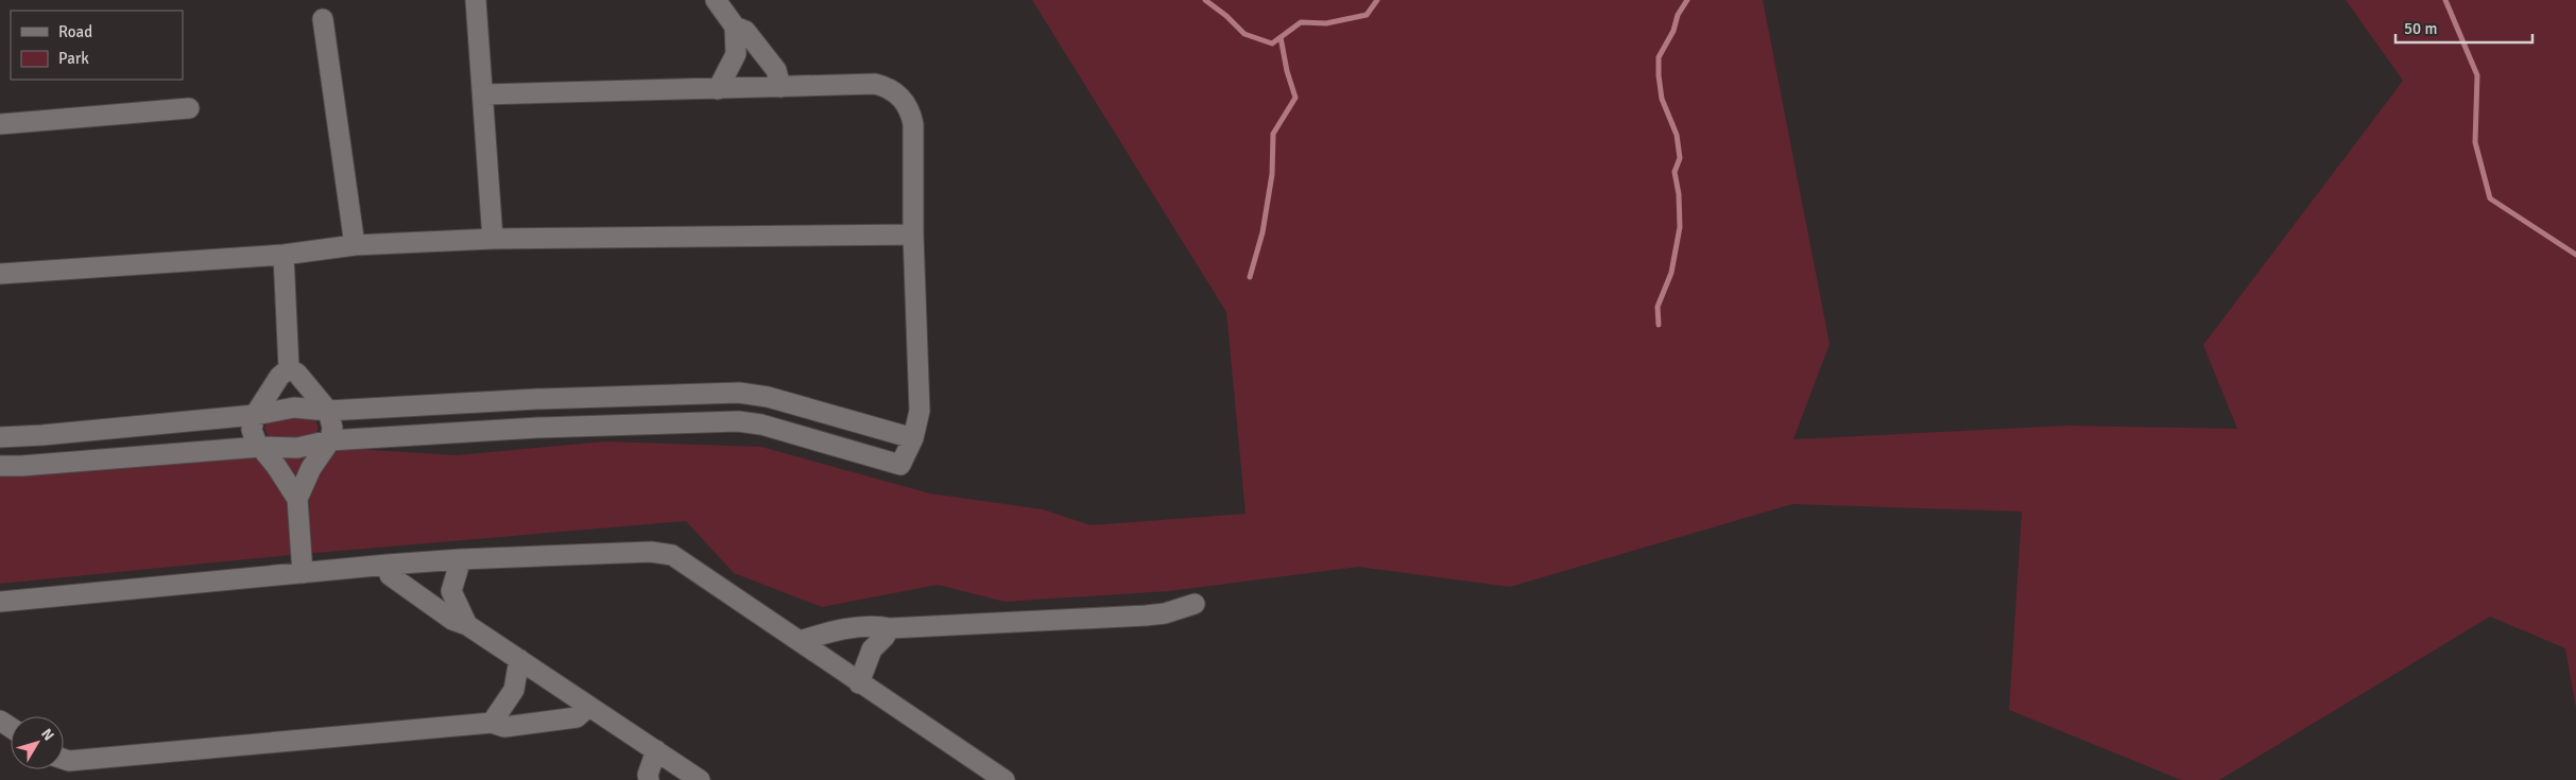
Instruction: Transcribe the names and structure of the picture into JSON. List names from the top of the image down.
{
  "legend": ["Road", "Park"],
  "scale_bar": "50 m",
  "north": "top right"
}
